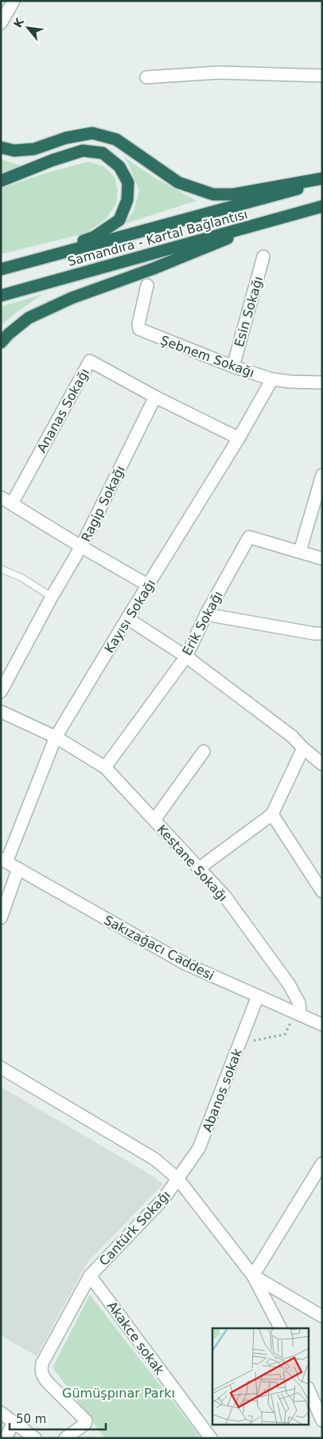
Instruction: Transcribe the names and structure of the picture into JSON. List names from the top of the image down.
{
  "streets": {
    "highway": ["Samandıra - Kartal Bağlantısı"],
    "street": [
      "Esin Sokağı",
      "Şebnem Sokağı",
      "Ananas Sokağı",
      "Ragip Sokağı",
      "Kayısı Sokağı",
      "Erik Sokağı",
      "Kestane Sokağı",
      "Sakızağacı Caddesi",
      "Abanos sokak",
      "Cantürk Sokağı",
      "Akakce sokak"
    ]
  },
  "crossings": [
    ["Esin Sokağı", "Şebnem Sokağı"],
    ["Şebnem Sokağı", "Kayısı Sokağı"],
    ["Ananas Sokağı", "Ragip Sokağı"],
    ["Kayısı Sokağı", "Kestane Sokağı"],
    ["Kayısı Sokağı", "Sakızağacı Caddesi"],
    ["Erik Sokağı", "Kestane Sokağı"],
    ["Kestane Sokağı", "Sakızağacı Caddesi"],
    ["Sakızağacı Caddesi", "Abanos sokak"],
    ["Abanos sokak", "Cantürk Sokağı"],
    ["Cantürk Sokağı", "Akakce sokak"]
  ],
  "parks": ["Gümüşpınar Parkı"],
  "scale_bar": "50 m",
  "north": "top left"
}
